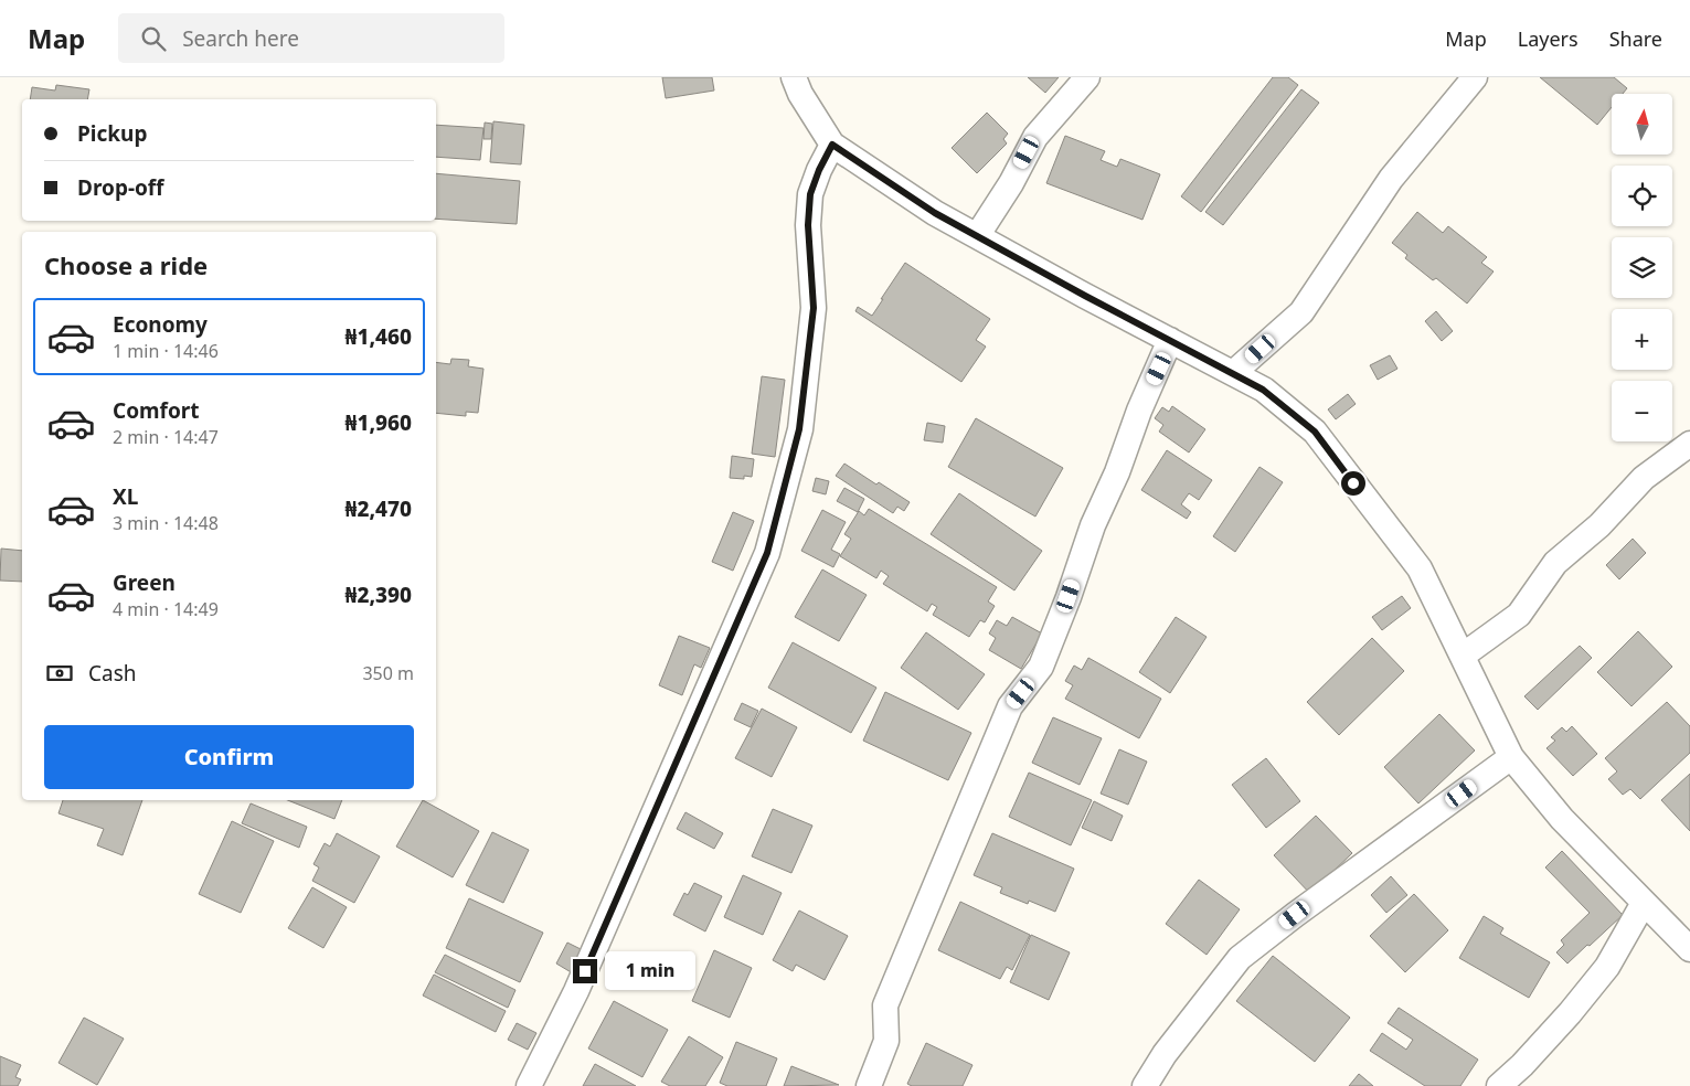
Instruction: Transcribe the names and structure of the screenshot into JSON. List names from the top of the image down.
{
  "north": "top",
  "page": {
    "header": "Map",
    "search": "Search here",
    "nav": ["Map", "Layers", "Share"],
    "map_buttons": ["+", "−"],
    "banner": ["Pickup", "Drop-off"],
    "heading": "Choose a ride",
    "list": [
      {
        "name": "Economy",
        "note": "1 min · 14:46",
        "value": "₦1,460"
      },
      {
        "name": "Comfort",
        "note": "2 min · 14:47",
        "value": "₦1,960"
      },
      {
        "name": "XL",
        "note": "3 min · 14:48",
        "value": "₦2,470"
      },
      {
        "name": "Green",
        "note": "4 min · 14:49",
        "value": "₦2,390"
      }
    ],
    "pay": ["Cash", "350 m"],
    "buttons": "Confirm",
    "bubble": "1 min"
  }
}
